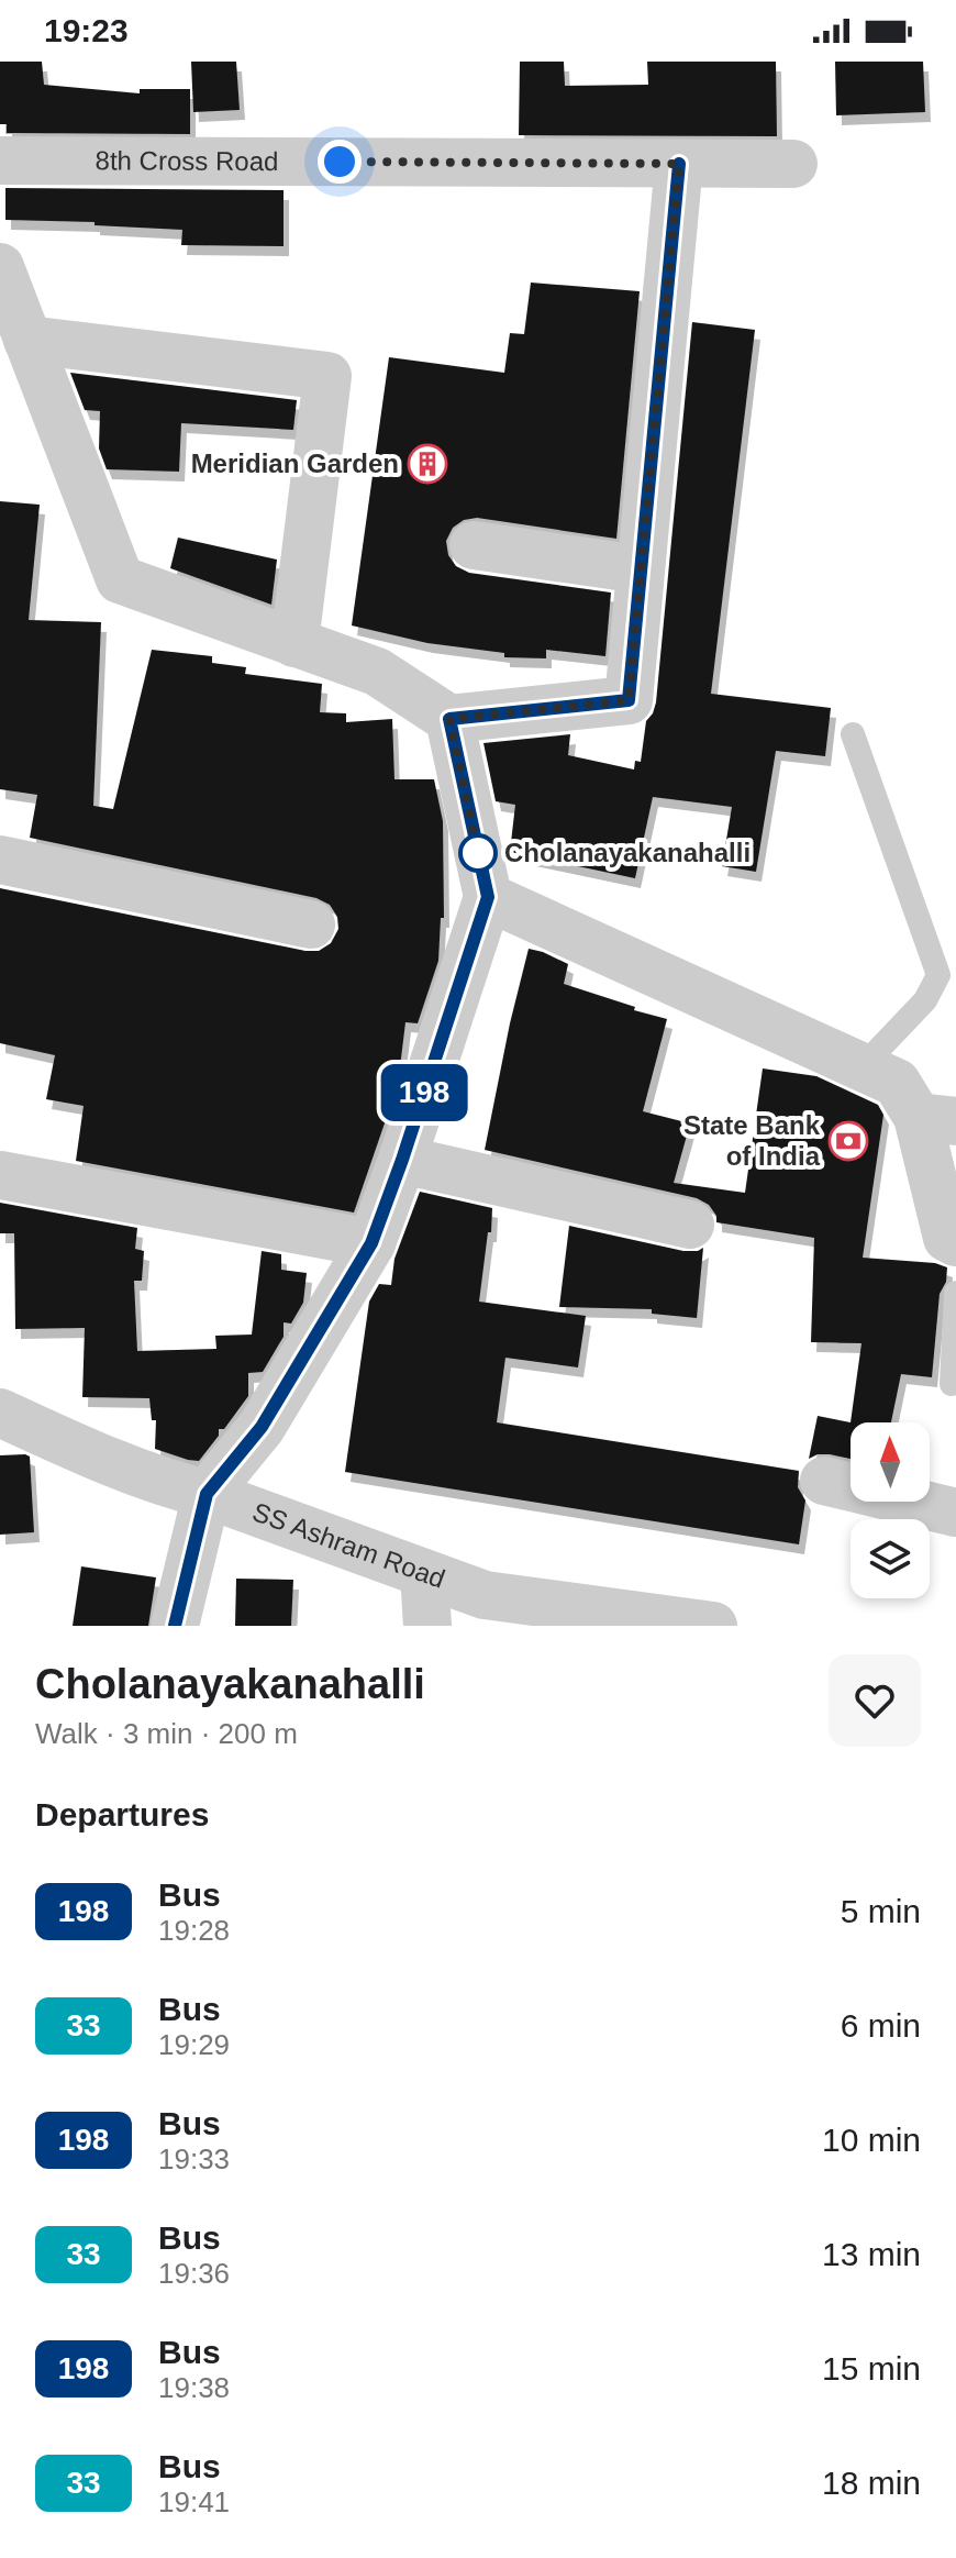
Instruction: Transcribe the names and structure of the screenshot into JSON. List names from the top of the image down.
{
  "streets": {
    "street": ["8th Cross Road", "SS Ashram Road"]
  },
  "places": {
    "building": ["Meridian Garden"],
    "other": ["Cholanayakanahalli"],
    "bank": ["State Bank of India"]
  },
  "lines": ["bus line 198"],
  "north": "top",
  "page": {
    "status": "19:23",
    "on_map": "198",
    "heading": [
      ["Cholanayakanahalli", "Walk · 3 min · 200 m"],
      "Departures"
    ],
    "list": [
      {
        "mark": "198",
        "name": "Bus",
        "note": "19:28",
        "value": "5 min"
      },
      {
        "mark": "33",
        "name": "Bus",
        "note": "19:29",
        "value": "6 min"
      },
      {
        "mark": "198",
        "name": "Bus",
        "note": "19:33",
        "value": "10 min"
      },
      {
        "mark": "33",
        "name": "Bus",
        "note": "19:36",
        "value": "13 min"
      },
      {
        "mark": "198",
        "name": "Bus",
        "note": "19:38",
        "value": "15 min"
      },
      {
        "mark": "33",
        "name": "Bus",
        "note": "19:41",
        "value": "18 min"
      }
    ]
  }
}
